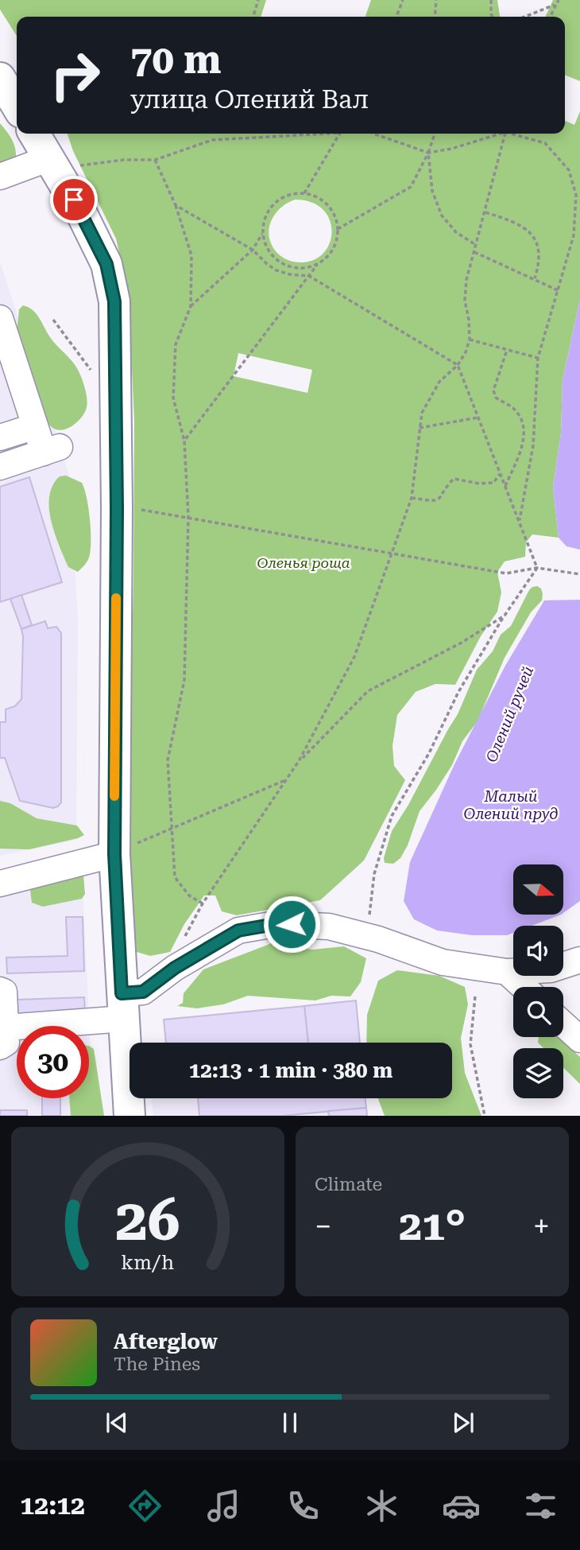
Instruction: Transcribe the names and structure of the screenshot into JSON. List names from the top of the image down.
{
  "water": ["Олений ручей", "Малый Олений пруд"],
  "parks": ["Оленья роща"],
  "north": "right",
  "page": {
    "turn": ["70 m", "улица Олений Вал"],
    "limit": "30",
    "trip": "12:13 · 1 min · 380 m",
    "tile": "Climate",
    "heat": ["−", "21°", "+"],
    "song": ["Afterglow", "The Pines"],
    "tabs": "12:12",
    "gauge": ["26", "km/h"]
  }
}
